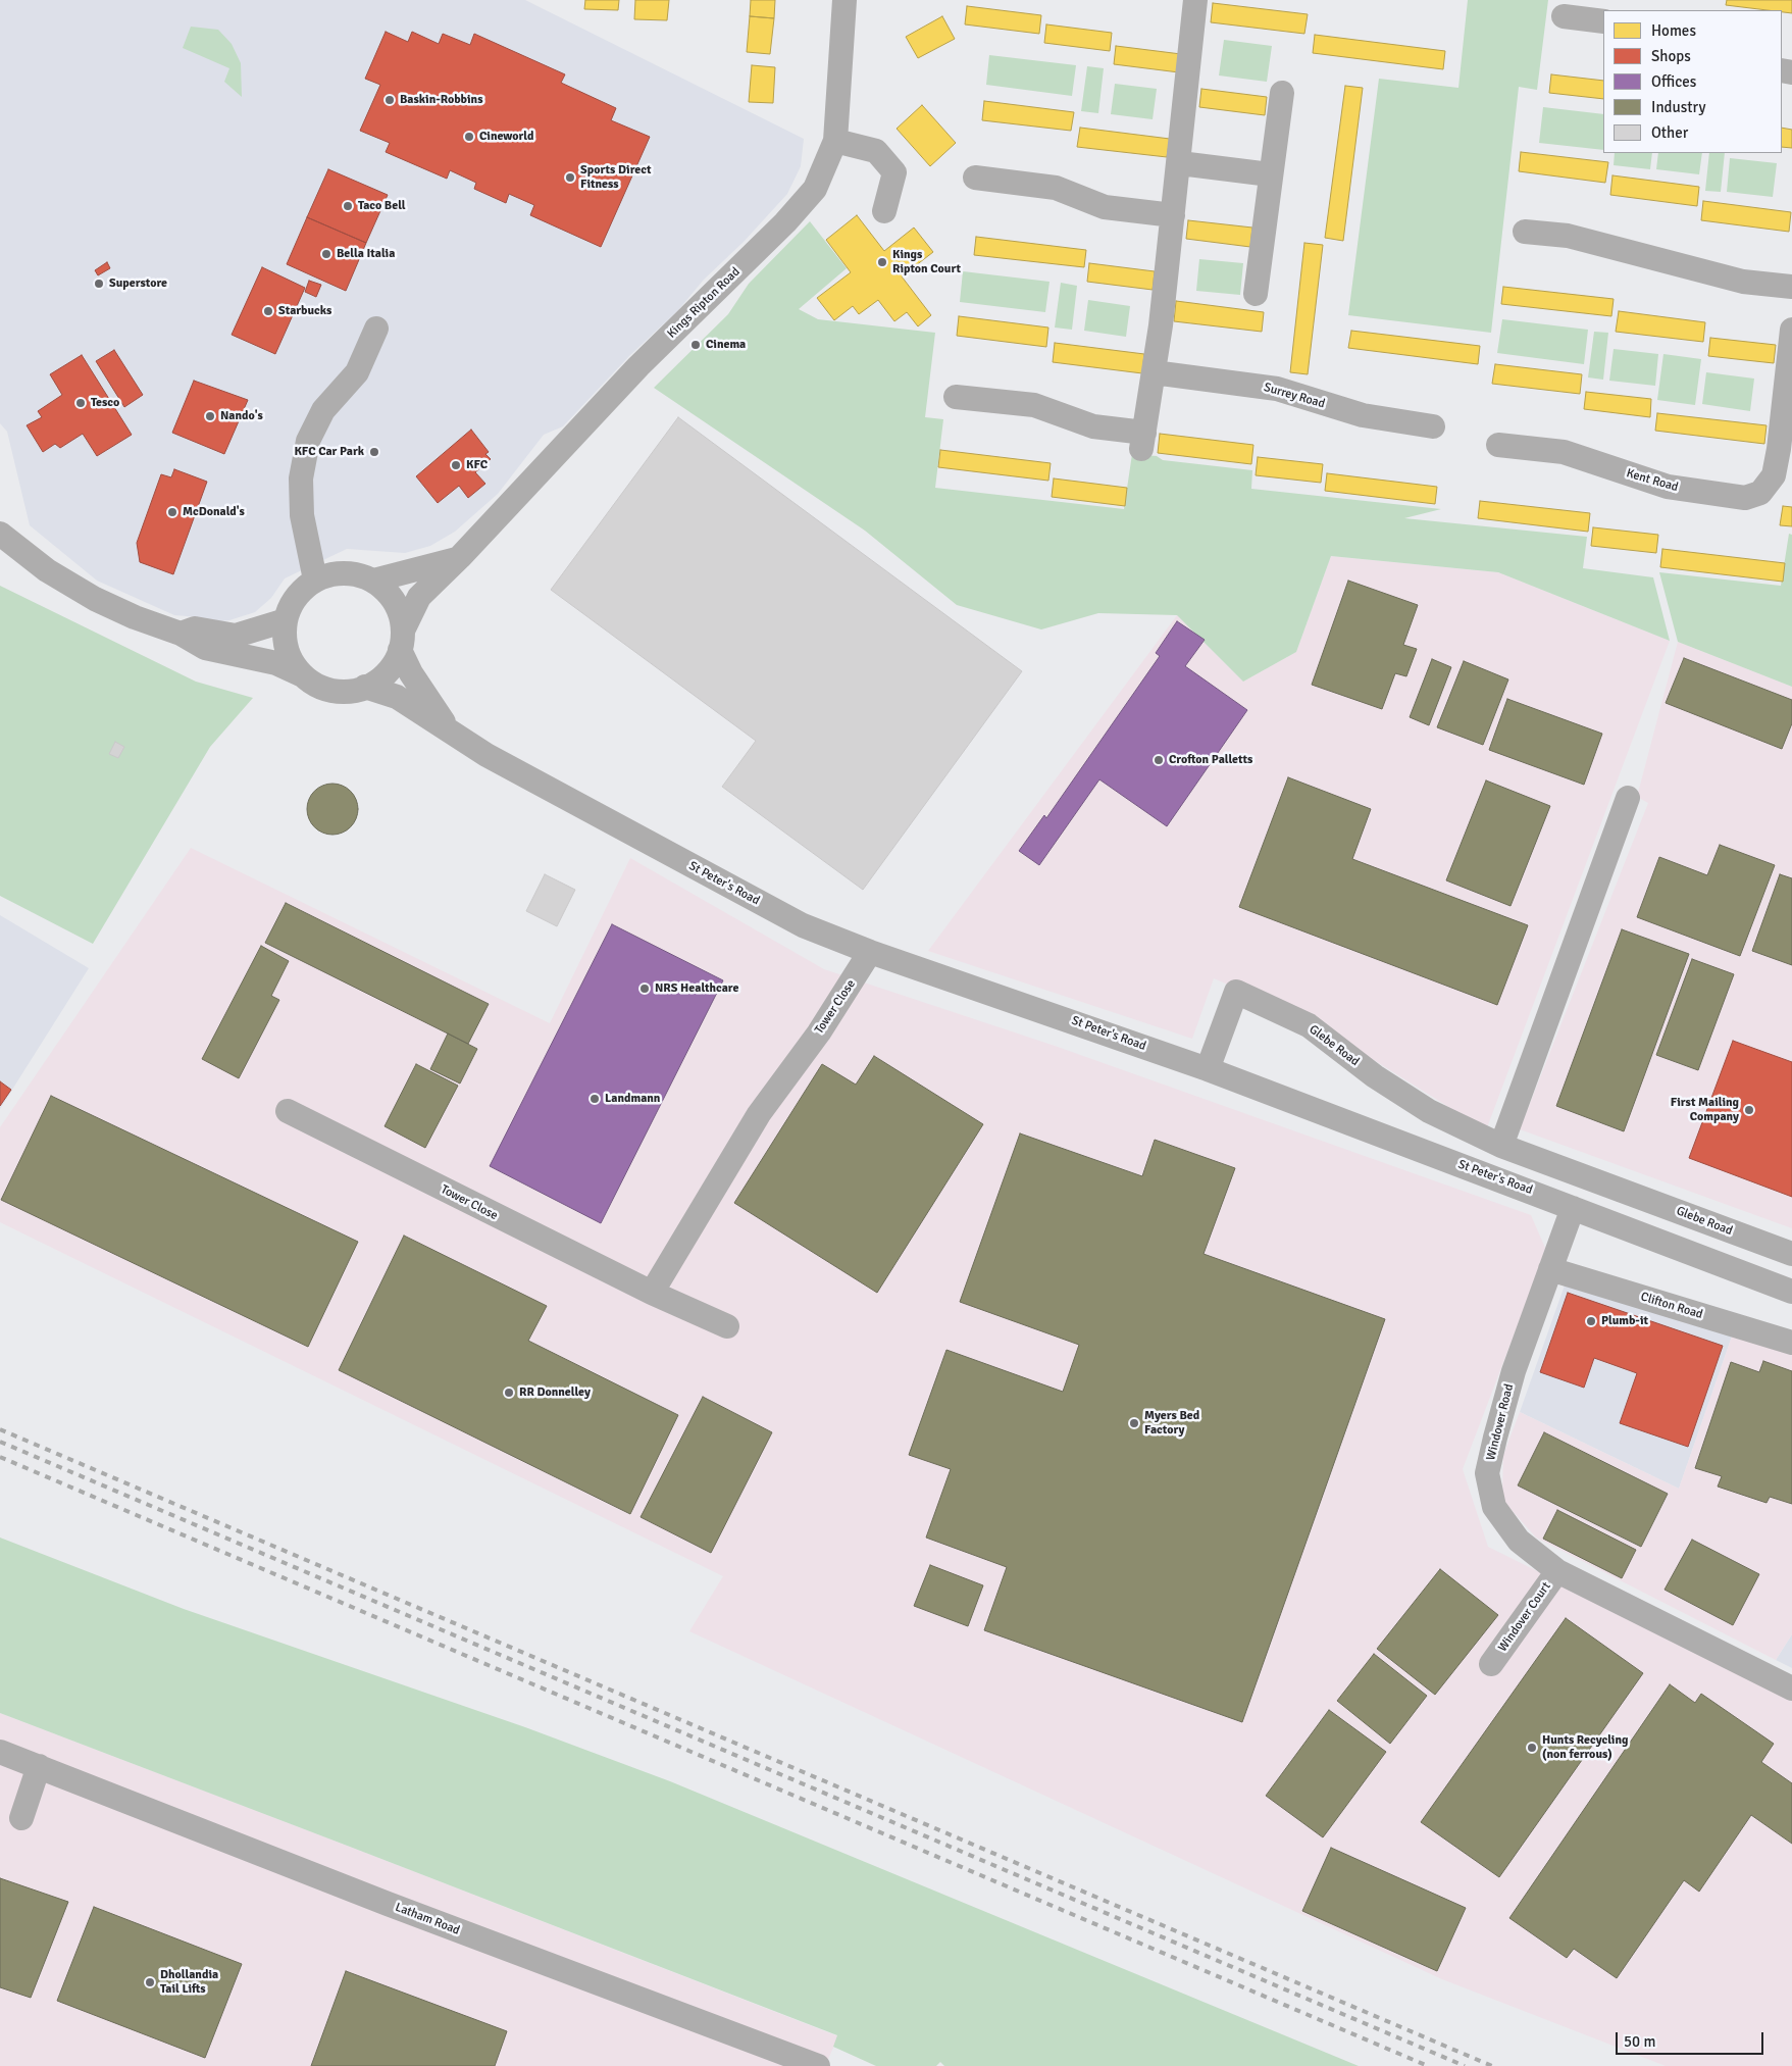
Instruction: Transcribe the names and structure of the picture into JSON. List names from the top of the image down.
{
  "streets": {
    "street": [
      "Kings Ripton Road",
      "Surrey Road",
      "Kent Road",
      "St Peter's Road",
      "Tower Close",
      "Glebe Road",
      "Clifton Road",
      "Windover Road",
      "Windover Court",
      "Latham Road"
    ]
  },
  "crossings": [
    ["Kings Ripton Road", "St Peter's Road"],
    ["St Peter's Road", "Tower Close"],
    ["St Peter's Road", "Glebe Road"],
    ["St Peter's Road", "Windover Road"],
    ["Clifton Road", "Windover Road"],
    ["Windover Road", "Windover Court"]
  ],
  "places": [
    "Baskin-Robbins",
    "Cineworld",
    "Sports Direct Fitness",
    "Taco Bell",
    "Bella Italia",
    "Kings Ripton Court",
    "Superstore",
    "Starbucks",
    "Cinema",
    "Tesco",
    "Nando's",
    "KFC Car Park",
    "KFC",
    "McDonald's",
    "Crofton Palletts",
    "NRS Healthcare",
    "Landmann",
    "First Mailing Company",
    "Plumb-it",
    "RR Donnelley",
    "Myers Bed Factory",
    "Hunts Recycling (non ferrous)",
    "Dhollandia Tail Lifts"
  ],
  "legend": [
    "Homes",
    "Shops",
    "Offices",
    "Industry",
    "Other"
  ],
  "scale_bar": "50 m"
}
